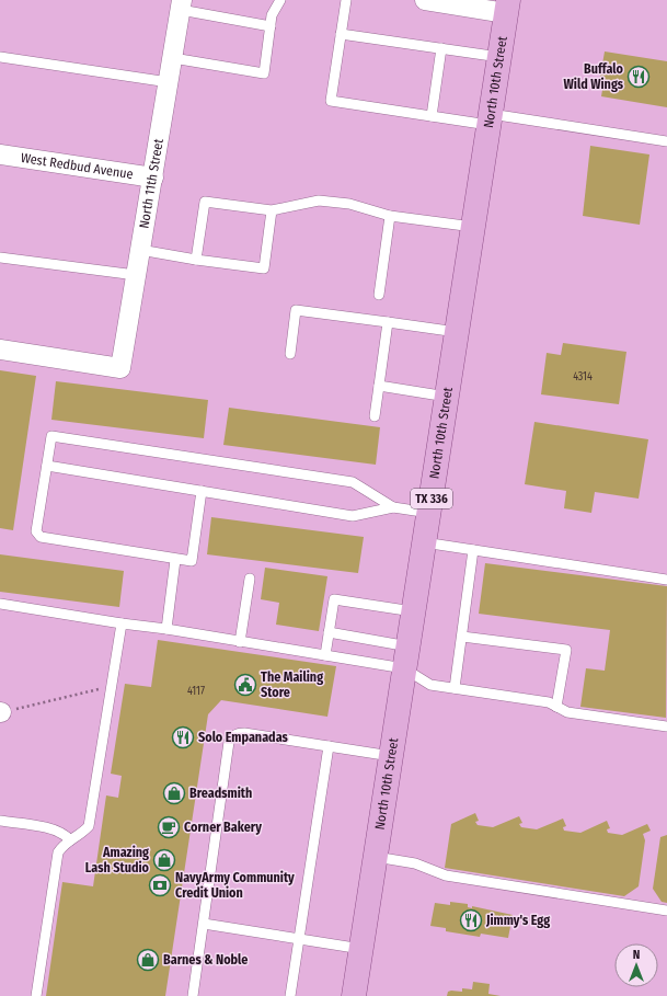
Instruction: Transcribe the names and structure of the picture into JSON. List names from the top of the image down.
{
  "streets": {
    "main road": ["North 10th Street", "TX 336"],
    "street": ["West Redbud Avenue", "North 11th Street"]
  },
  "crossings": [
    ["West Redbud Avenue", "North 11th Street"]
  ],
  "places": {
    "restaurant": ["Buffalo Wild Wings", "Solo Empanadas", "Jimmy's Egg"],
    "public building": ["The Mailing Store"],
    "shop": ["Breadsmith", "Amazing Lash Studio", "Barnes & Noble"],
    "cafe": ["Corner Bakery"],
    "bank": ["NavyArmy Community Credit Union"]
  },
  "house_numbers": ["4314", "4117"],
  "north": "top"
}
